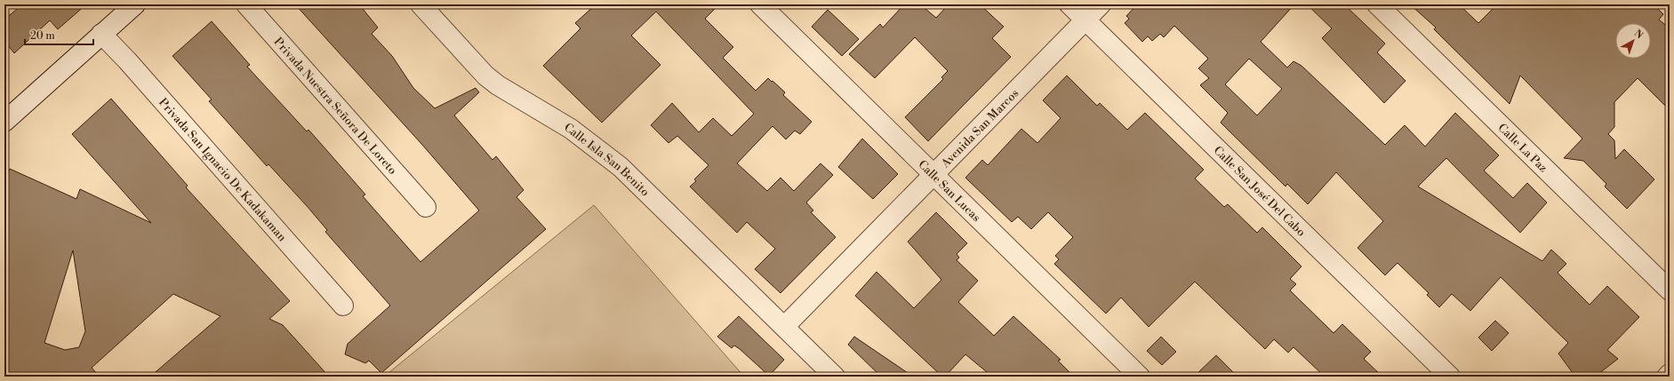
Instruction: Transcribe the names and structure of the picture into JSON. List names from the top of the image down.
{
  "streets": {
    "street": [
      "Privada Nuestra Señora De Loreto",
      "Avenida San Marcos",
      "Calle La Paz",
      "Calle Isla San Benito",
      "Privada San Ignacio De Kadakaman",
      "Calle San Lucas",
      "Calle San José Del Cabo"
    ]
  },
  "crossings": [
    ["Avenida San Marcos", "Calle Isla San Benito"],
    ["Avenida San Marcos", "Calle San Lucas"],
    ["Avenida San Marcos", "Calle San José Del Cabo"]
  ],
  "scale_bar": "20 m",
  "north": "top right"
}
